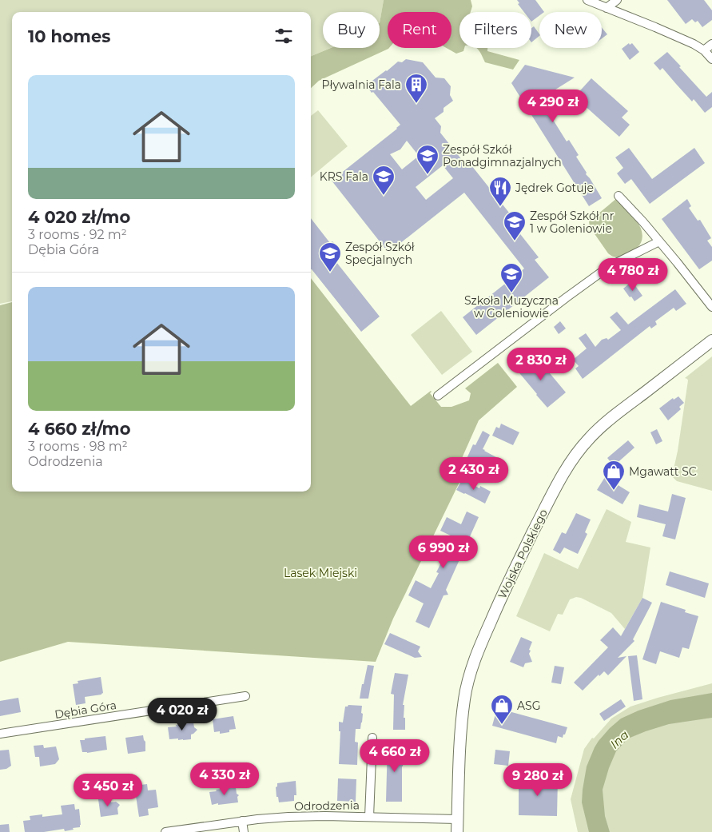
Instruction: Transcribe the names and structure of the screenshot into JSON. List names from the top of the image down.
{
  "streets": {
    "street": ["Wojska Polskiego", "Dębia Góra", "Odrodzenia"]
  },
  "crossings": [
    ["Wojska Polskiego", "Odrodzenia"]
  ],
  "water": ["Ina"],
  "parks": ["Lasek Miejski"],
  "places": {
    "building": ["Pływalnia Fala"],
    "school or university": [
      "Zespół Szkół Ponadgimnazjalnych",
      "KRS Fala",
      "Zespół Szkół nr 1 w Goleniowie",
      "Zespół Szkół Specjalnych",
      "Szkoła Muzyczna w Goleniowie"
    ],
    "restaurant": ["Jędrek Gotuje"],
    "shop": ["Mgawatt SC", "ASG"]
  },
  "page": {
    "chip": [
      "Buy",
      "Rent",
      "Filters",
      "New"
    ],
    "heading": "10 homes",
    "list": [
      {
        "name": "4 020 zł/mo",
        "note": "3 rooms · 92 m² · Dębia Góra"
      },
      {
        "name": "4 660 zł/mo",
        "note": "3 rooms · 98 m² · Odrodzenia"
      }
    ],
    "price": [
      "4 290 zł",
      "4 780 zł",
      "2 830 zł",
      "2 430 zł",
      "6 990 zł",
      "4 020 zł",
      "4 660 zł",
      "4 330 zł",
      "9 280 zł",
      "3 450 zł"
    ]
  }
}
